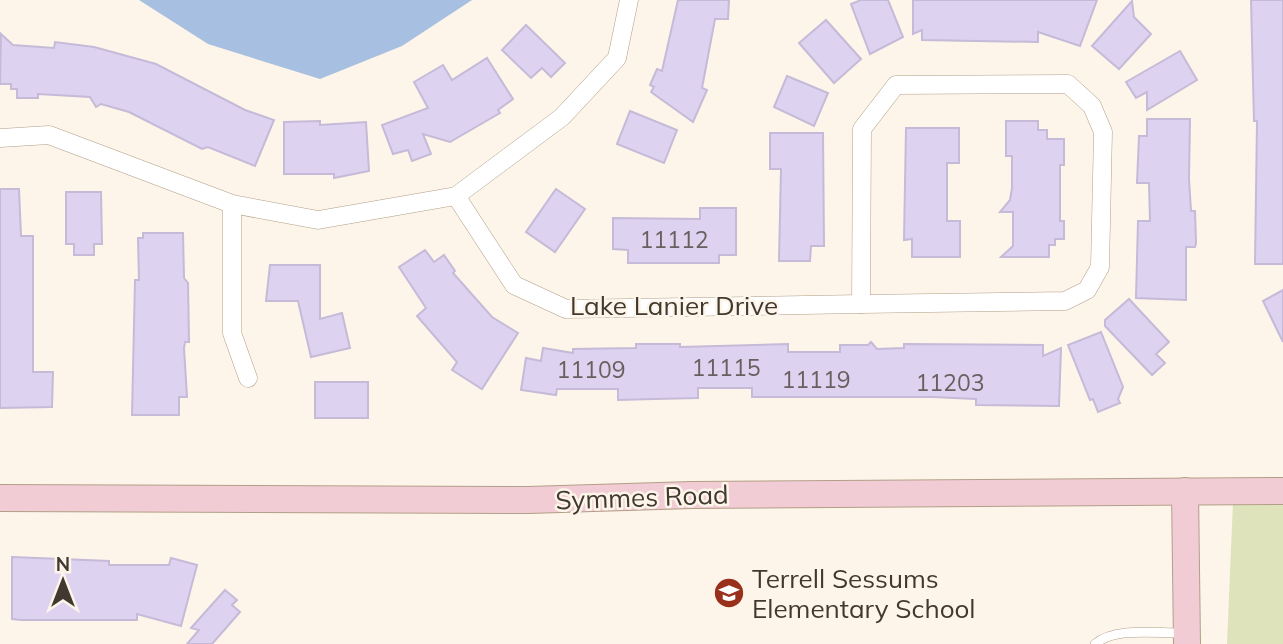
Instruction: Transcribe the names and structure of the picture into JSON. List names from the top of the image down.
{
  "streets": {
    "street": ["Lake Lanier Drive", "Symmes Road"]
  },
  "places": {
    "school or university": ["Terrell Sessums Elementary School"]
  },
  "house_numbers": [
    "11112",
    "11115",
    "11109",
    "11119",
    "11203"
  ],
  "north": "top"
}
